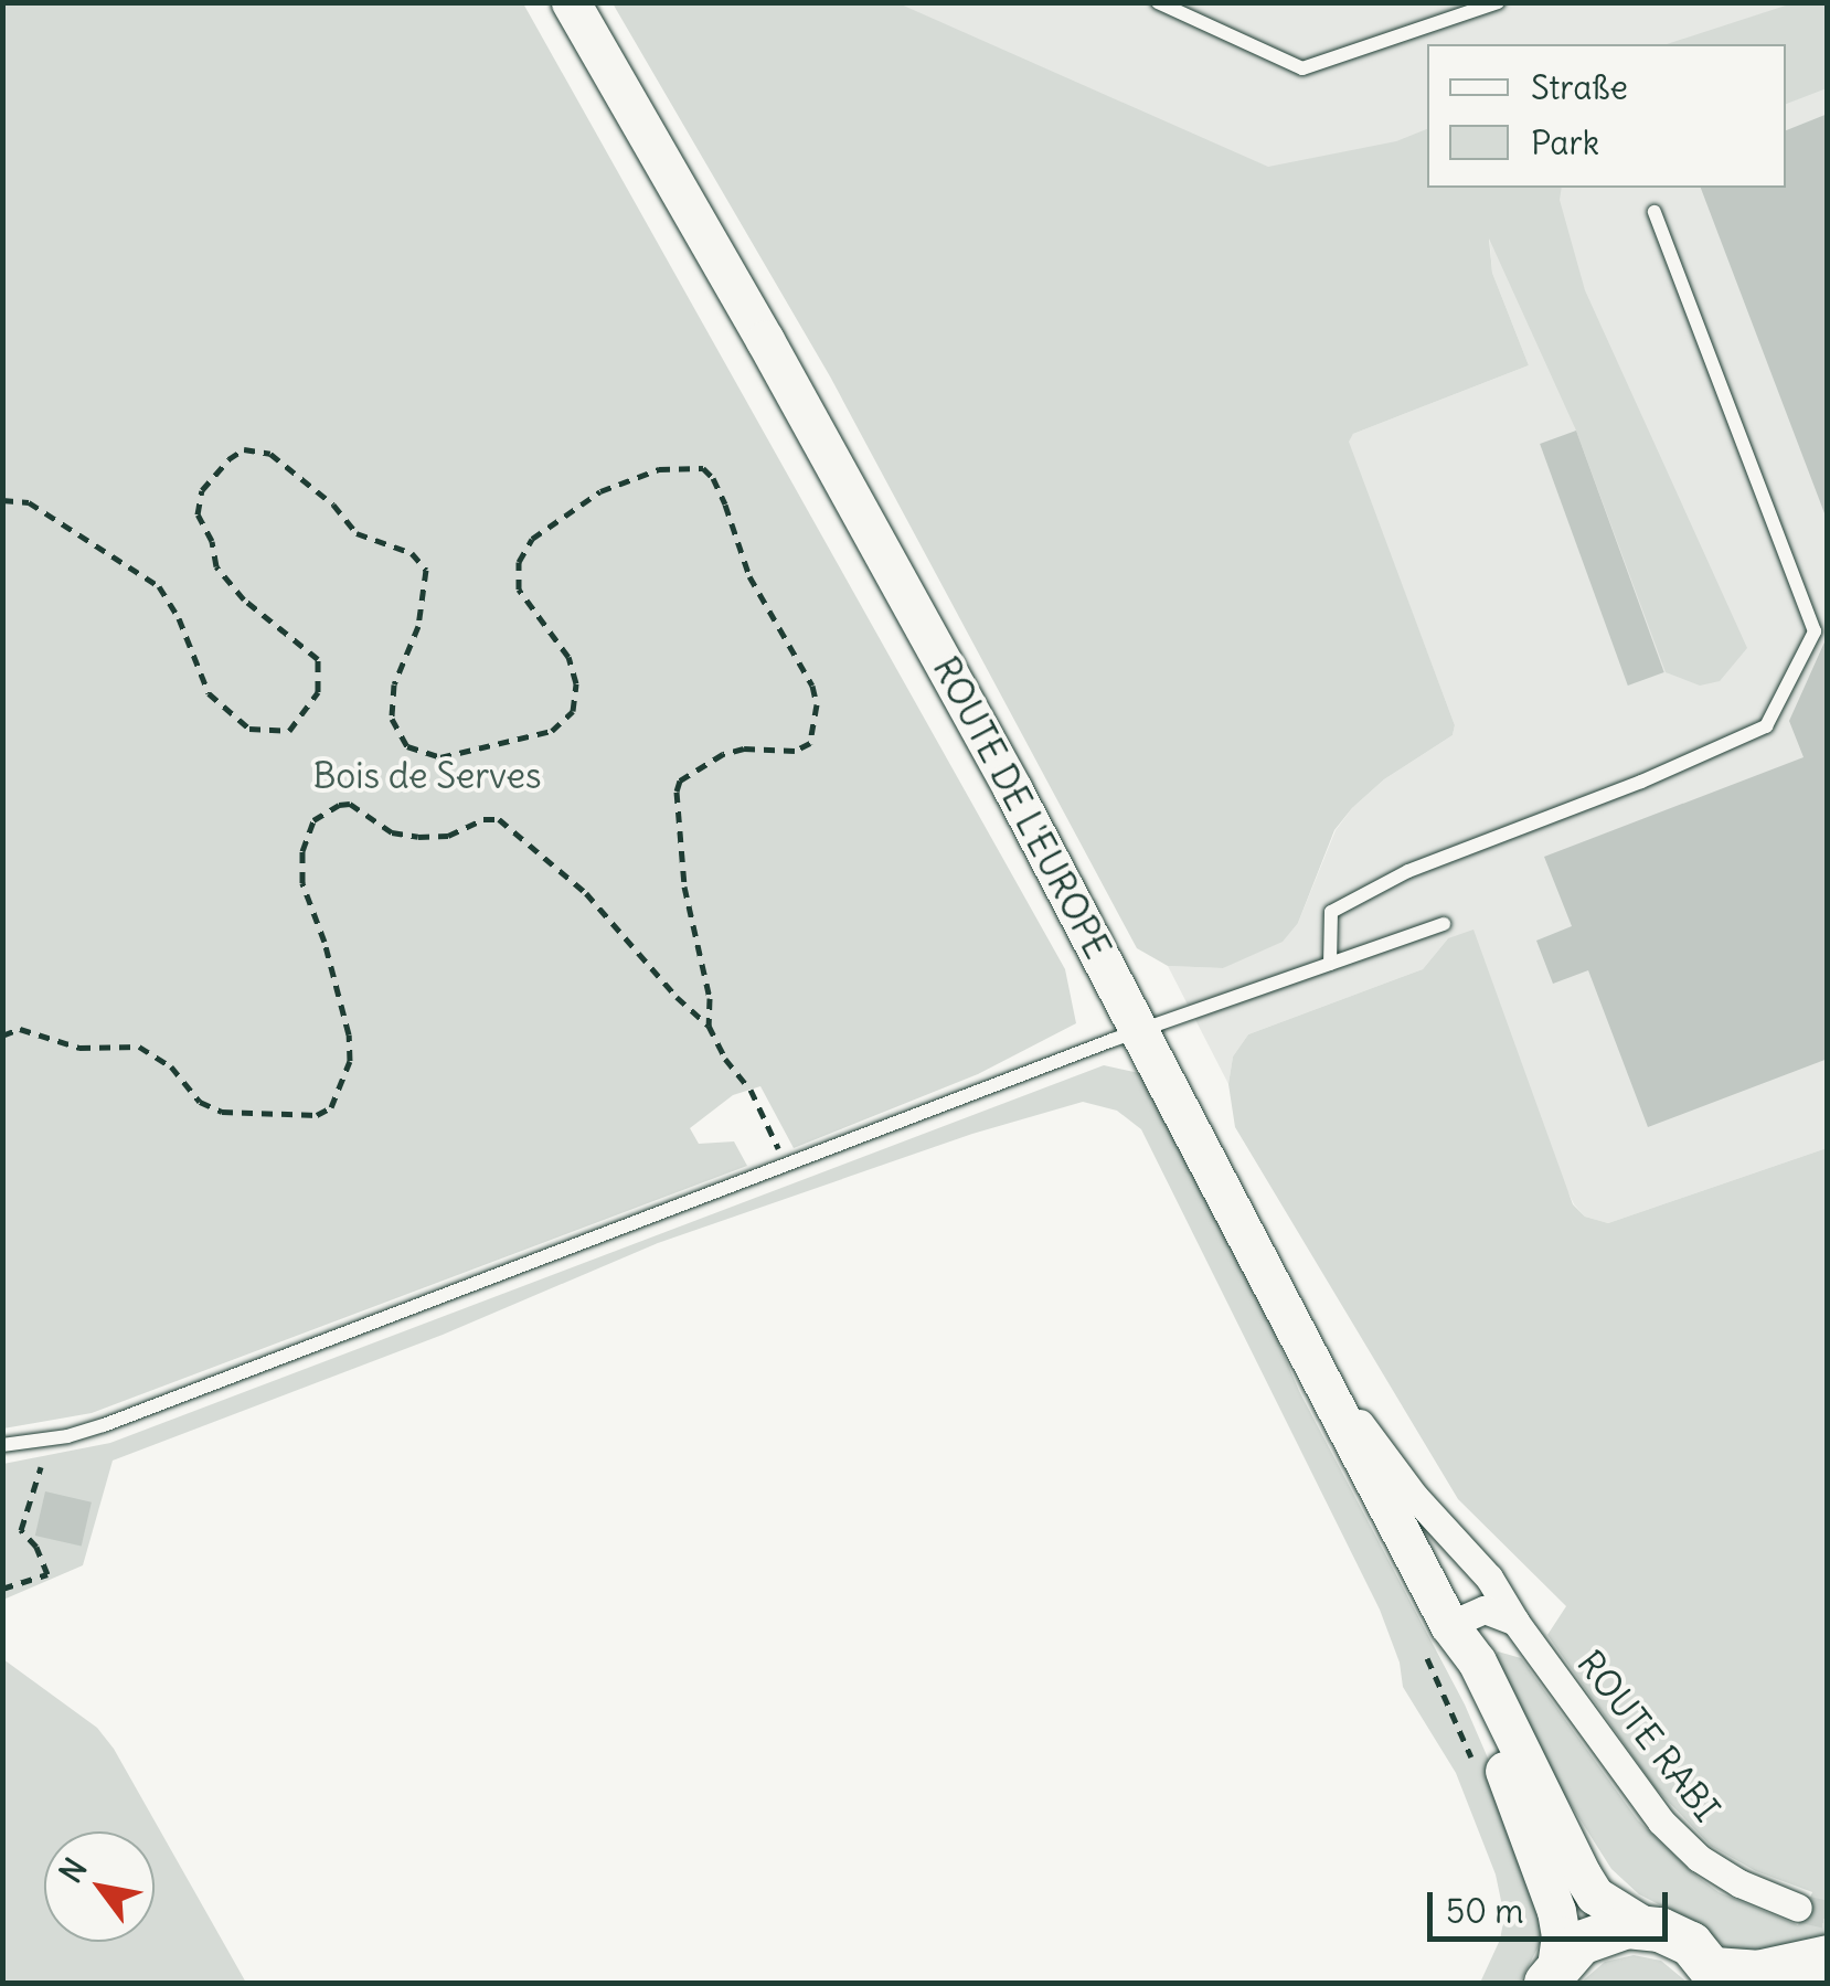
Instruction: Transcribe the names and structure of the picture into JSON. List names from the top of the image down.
{
  "streets": {
    "street": ["ROUTE DE L'EUROPE", "ROUTE RABI"]
  },
  "crossings": [
    ["ROUTE DE L'EUROPE", "ROUTE RABI"]
  ],
  "parks": ["Bois de Serves"],
  "legend": ["Straße", "Park"],
  "scale_bar": "50 m",
  "north": "top left"
}
